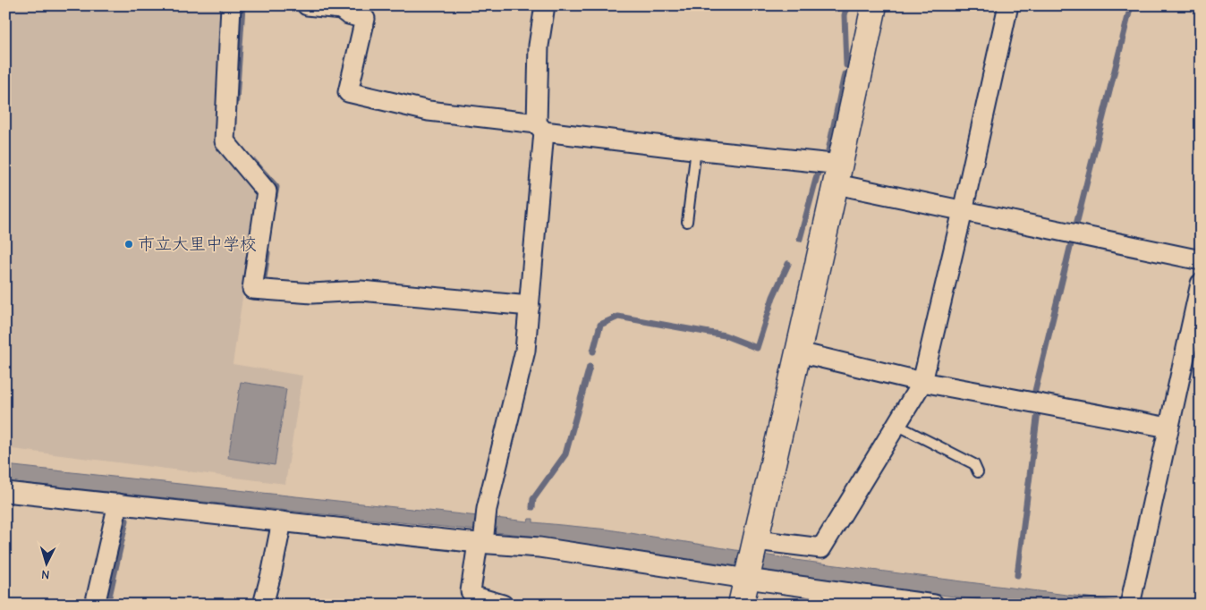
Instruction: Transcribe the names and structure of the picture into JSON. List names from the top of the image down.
{
  "places": ["市立大里中学校"],
  "north": "bottom"
}
